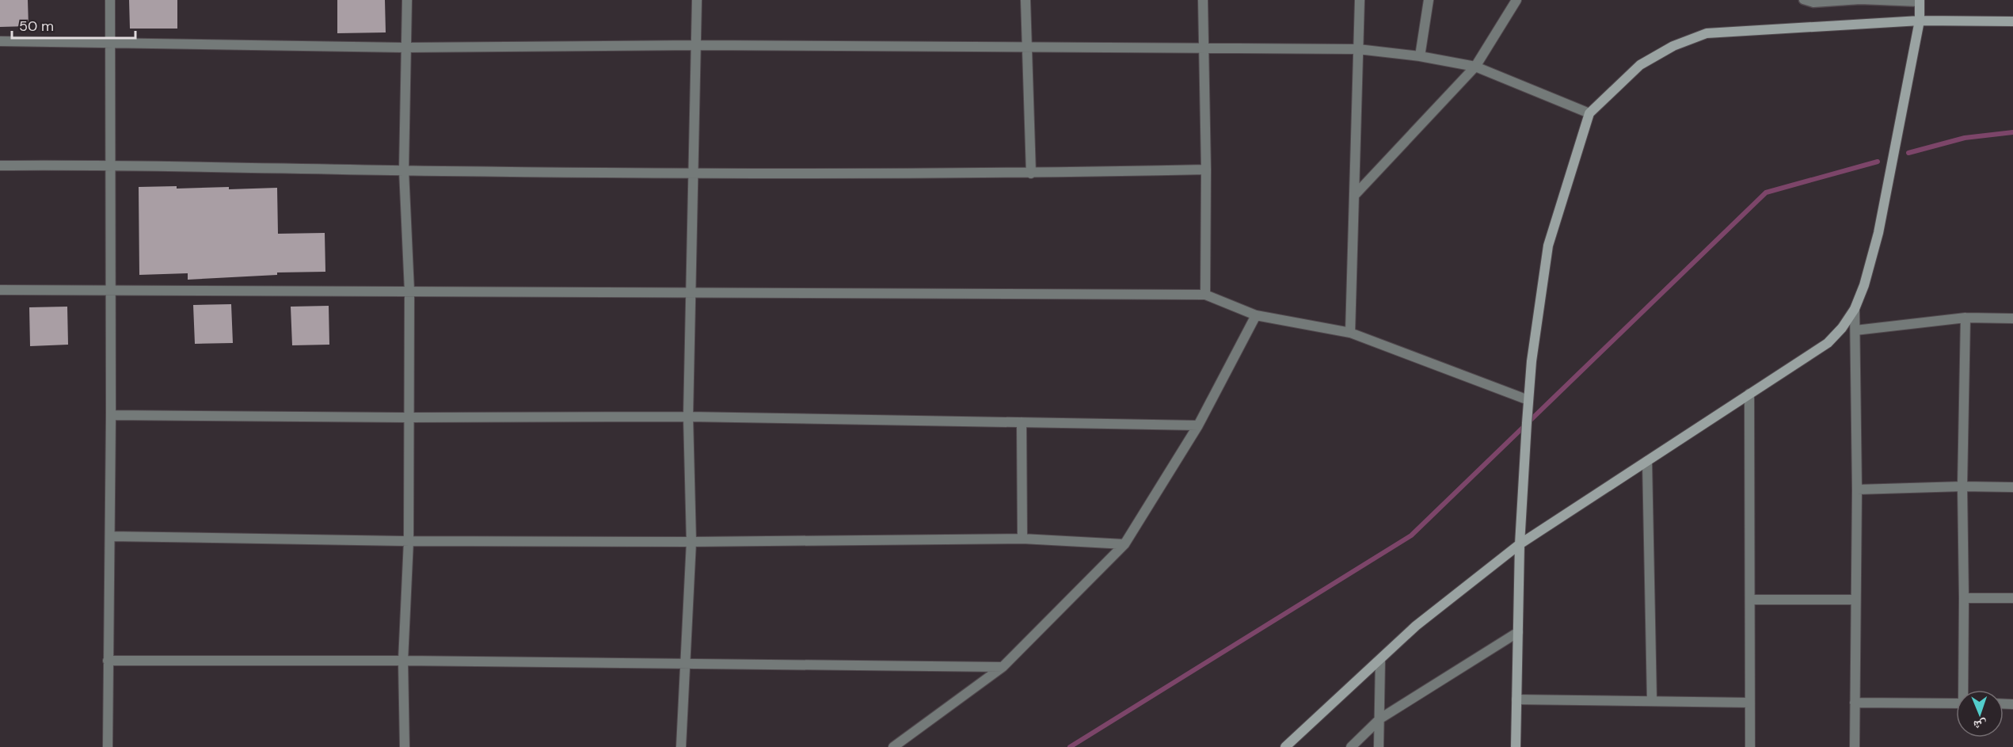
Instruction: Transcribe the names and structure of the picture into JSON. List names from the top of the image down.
{
  "scale_bar": "50 m",
  "north": "bottom"
}
